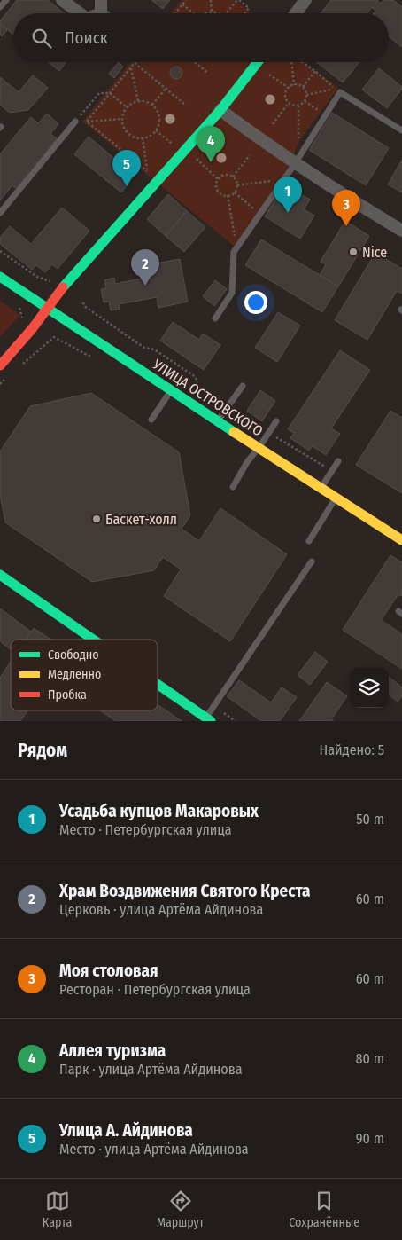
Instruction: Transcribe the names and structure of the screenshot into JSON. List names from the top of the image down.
{
  "streets": {
    "street": ["УЛИЦА ОСТРОВСКОГО"]
  },
  "places": ["Nice", "Баскет-холл"],
  "legend": ["Свободно", "Медленно", "Пробка"],
  "page": {
    "search": "Поиск",
    "pins": [
      "4",
      "5",
      "1",
      "3",
      "2"
    ],
    "heading": ["Рядом", "Найдено: 5"],
    "list": [
      {
        "mark": "1",
        "name": "Усадьба купцов Макаровых",
        "note": "Место · Петербургская улица",
        "value": "50 m"
      },
      {
        "mark": "2",
        "name": "Храм Воздвижения Святого Креста",
        "note": "Церковь · улица Артёма Айдинова",
        "value": "60 m"
      },
      {
        "mark": "3",
        "name": "Моя столовая",
        "note": "Ресторан · Петербургская улица",
        "value": "60 m"
      },
      {
        "mark": "4",
        "name": "Аллея туризма",
        "note": "Парк · улица Артёма Айдинова",
        "value": "80 m"
      },
      {
        "mark": "5",
        "name": "Улица А. Айдинова",
        "note": "Место · улица Артёма Айдинова",
        "value": "90 m"
      }
    ],
    "nav": ["Карта", "Маршрут", "Сохранённые"]
  }
}
